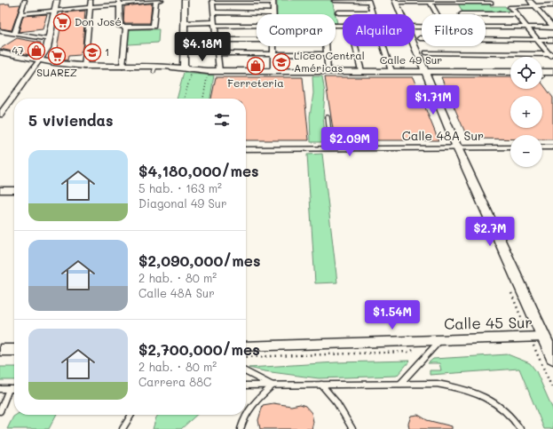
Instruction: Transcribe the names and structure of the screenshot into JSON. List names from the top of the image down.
{
  "streets": {
    "street": ["Calle 49 Sur", "Calle 48A Sur", "Calle 45 Sur"]
  },
  "places": {
    "supermarket": ["Don José", "SUAREZ"],
    "shop": ["47", "Ferreteria"],
    "school or university": ["1", "Liceo Central Américas"]
  },
  "page": {
    "chip": ["Comprar", "Alquilar", "Filtros"],
    "price": [
      "$4.18M",
      "$1.71M",
      "$2.09M",
      "$2.7M",
      "$1.54M"
    ],
    "map_buttons": ["+", "−"],
    "heading": "5 viviendas",
    "list": [
      {
        "name": "$4,180,000/mes",
        "note": "5 hab. · 163 m² · Diagonal 49 Sur"
      },
      {
        "name": "$2,090,000/mes",
        "note": "2 hab. · 80 m² · Calle 48A Sur"
      },
      {
        "name": "$2,700,000/mes",
        "note": "2 hab. · 80 m² · Carrera 88C"
      }
    ]
  }
}
